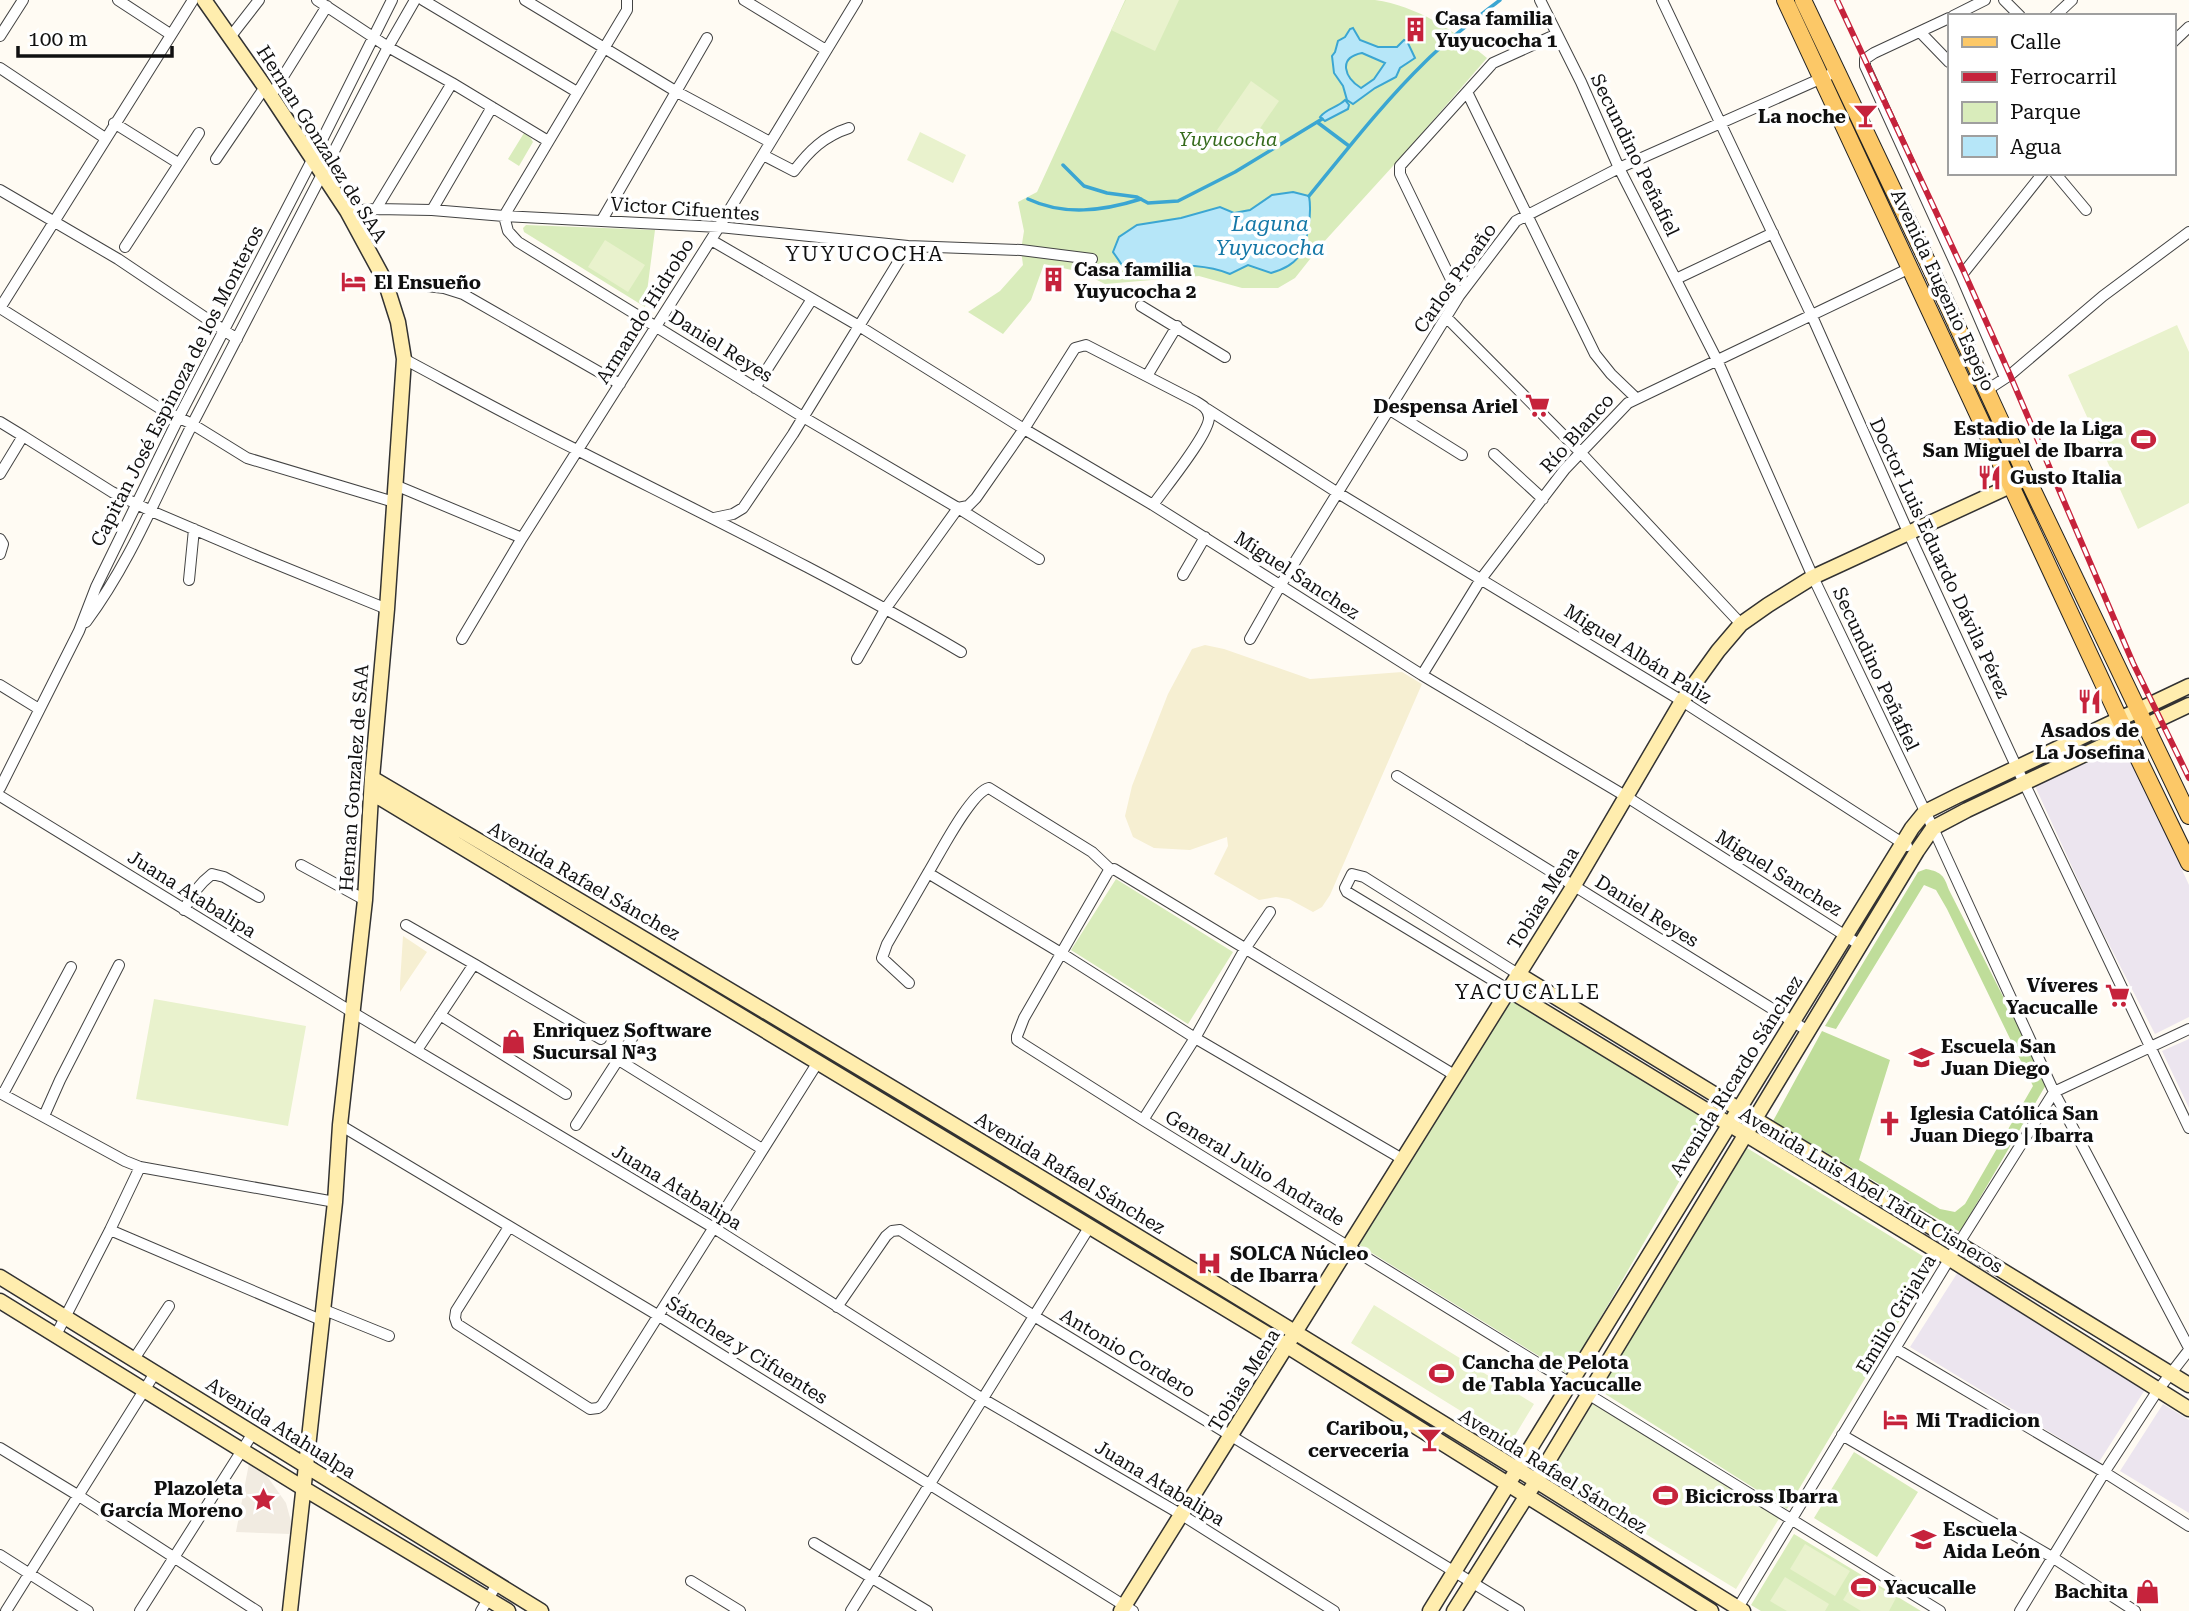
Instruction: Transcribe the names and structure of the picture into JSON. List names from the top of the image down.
{
  "streets": {
    "main road": ["Avenida Eugenio Espejo"],
    "street": [
      "Hernan Gonzalez de SAA",
      "Secundino Peñafiel",
      "Victor Cifuentes",
      "Carlos Proaño",
      "Armando Hidrobo",
      "Daniel Reyes",
      "Capitan José Espinoza de los Monteros",
      "Río Blanco",
      "Doctor Luis Eduardo Dávila Pérez",
      "Miguel Sanchez",
      "Miguel Albán Paliz",
      "Avenida Rafael Sánchez",
      "Juana Atabalipa",
      "Tobias Mena",
      "Avenida Ricardo Sánchez",
      "General Julio Andrade",
      "Avenida Luis Abel Tafur Cisneros",
      "Emilio Grijalva",
      "Sánchez y Cifuentes",
      "Antonio Cordero",
      "Avenida Atahualpa"
    ]
  },
  "crossings": [
    ["Hernan Gonzalez de SAA", "Victor Cifuentes"],
    ["Hernan Gonzalez de SAA", "Capitan José Espinoza de los Monteros"],
    ["Hernan Gonzalez de SAA", "Avenida Rafael Sánchez"],
    ["Hernan Gonzalez de SAA", "Juana Atabalipa"],
    ["Hernan Gonzalez de SAA", "Sánchez y Cifuentes"],
    ["Hernan Gonzalez de SAA", "Avenida Atahualpa"],
    ["Secundino Peñafiel", "Carlos Proaño"],
    ["Secundino Peñafiel", "Río Blanco"],
    ["Secundino Peñafiel", "Tobias Mena"],
    ["Secundino Peñafiel", "Avenida Ricardo Sánchez"],
    ["Secundino Peñafiel", "Emilio Grijalva"],
    ["Victor Cifuentes", "Armando Hidrobo"],
    ["Victor Cifuentes", "Daniel Reyes"],
    ["Carlos Proaño", "Avenida Eugenio Espejo"],
    ["Carlos Proaño", "Doctor Luis Eduardo Dávila Pérez"],
    ["Carlos Proaño", "Miguel Sanchez"],
    ["Carlos Proaño", "Miguel Albán Paliz"],
    ["Avenida Eugenio Espejo", "Río Blanco"],
    ["Avenida Eugenio Espejo", "Tobias Mena"],
    ["Avenida Eugenio Espejo", "Avenida Ricardo Sánchez"],
    ["Armando Hidrobo", "Daniel Reyes"],
    ["Armando Hidrobo", "Miguel Sanchez"],
    ["Daniel Reyes", "Tobias Mena"],
    ["Daniel Reyes", "Avenida Ricardo Sánchez"],
    ["Río Blanco", "Doctor Luis Eduardo Dávila Pérez"],
    ["Río Blanco", "Miguel Sanchez"],
    ["Río Blanco", "Miguel Albán Paliz"],
    ["Doctor Luis Eduardo Dávila Pérez", "Tobias Mena"],
    ["Doctor Luis Eduardo Dávila Pérez", "Avenida Ricardo Sánchez"],
    ["Miguel Sanchez", "Miguel Albán Paliz"],
    ["Miguel Sanchez", "Tobias Mena"],
    ["Miguel Sanchez", "Avenida Ricardo Sánchez"],
    ["Miguel Albán Paliz", "Tobias Mena"],
    ["Miguel Albán Paliz", "Avenida Ricardo Sánchez"],
    ["Avenida Rafael Sánchez", "Tobias Mena"],
    ["Avenida Rafael Sánchez", "Avenida Ricardo Sánchez"],
    ["Avenida Rafael Sánchez", "Emilio Grijalva"],
    ["Juana Atabalipa", "Tobias Mena"],
    ["Juana Atabalipa", "Antonio Cordero"],
    ["Tobias Mena", "General Julio Andrade"],
    ["Tobias Mena", "Avenida Luis Abel Tafur Cisneros"],
    ["Tobias Mena", "Sánchez y Cifuentes"],
    ["Tobias Mena", "Antonio Cordero"],
    ["Avenida Ricardo Sánchez", "General Julio Andrade"],
    ["Avenida Ricardo Sánchez", "Avenida Luis Abel Tafur Cisneros"],
    ["Avenida Ricardo Sánchez", "Antonio Cordero"],
    ["General Julio Andrade", "Emilio Grijalva"],
    ["Avenida Luis Abel Tafur Cisneros", "Emilio Grijalva"]
  ],
  "districts": ["YUYUCOCHA", "YACUCALLE"],
  "water": ["Laguna Yuyucocha"],
  "parks": ["Yuyucocha"],
  "places": {
    "building": ["Casa familia Yuyucocha 1", "Casa familia Yuyucocha 2"],
    "bar": ["La noche", "Caribou, cerveceria"],
    "hotel": ["El Ensueño", "Mi Tradicion"],
    "supermarket": ["Despensa Ariel", "Víveres Yacucalle"],
    "sports": [
      "Estadio de la Liga San Miguel de Ibarra",
      "Cancha de Pelota de Tabla Yacucalle",
      "Bicicross Ibarra",
      "Yacucalle"
    ],
    "restaurant": ["Gusto Italia", "Asados de La Josefina"],
    "shop": ["Enriquez Software Sucursal Nª3", "Bachita"],
    "school or university": ["Escuela San Juan Diego", "Escuela Aida León"],
    "church": ["Iglesia Católica San Juan Diego | Ibarra"],
    "hospital": ["SOLCA Núcleo de Ibarra"],
    "place": ["Plazoleta García Moreno"]
  },
  "legend": [
    "Calle",
    "Ferrocarril",
    "Parque",
    "Agua"
  ],
  "scale_bar": "100 m"
}
